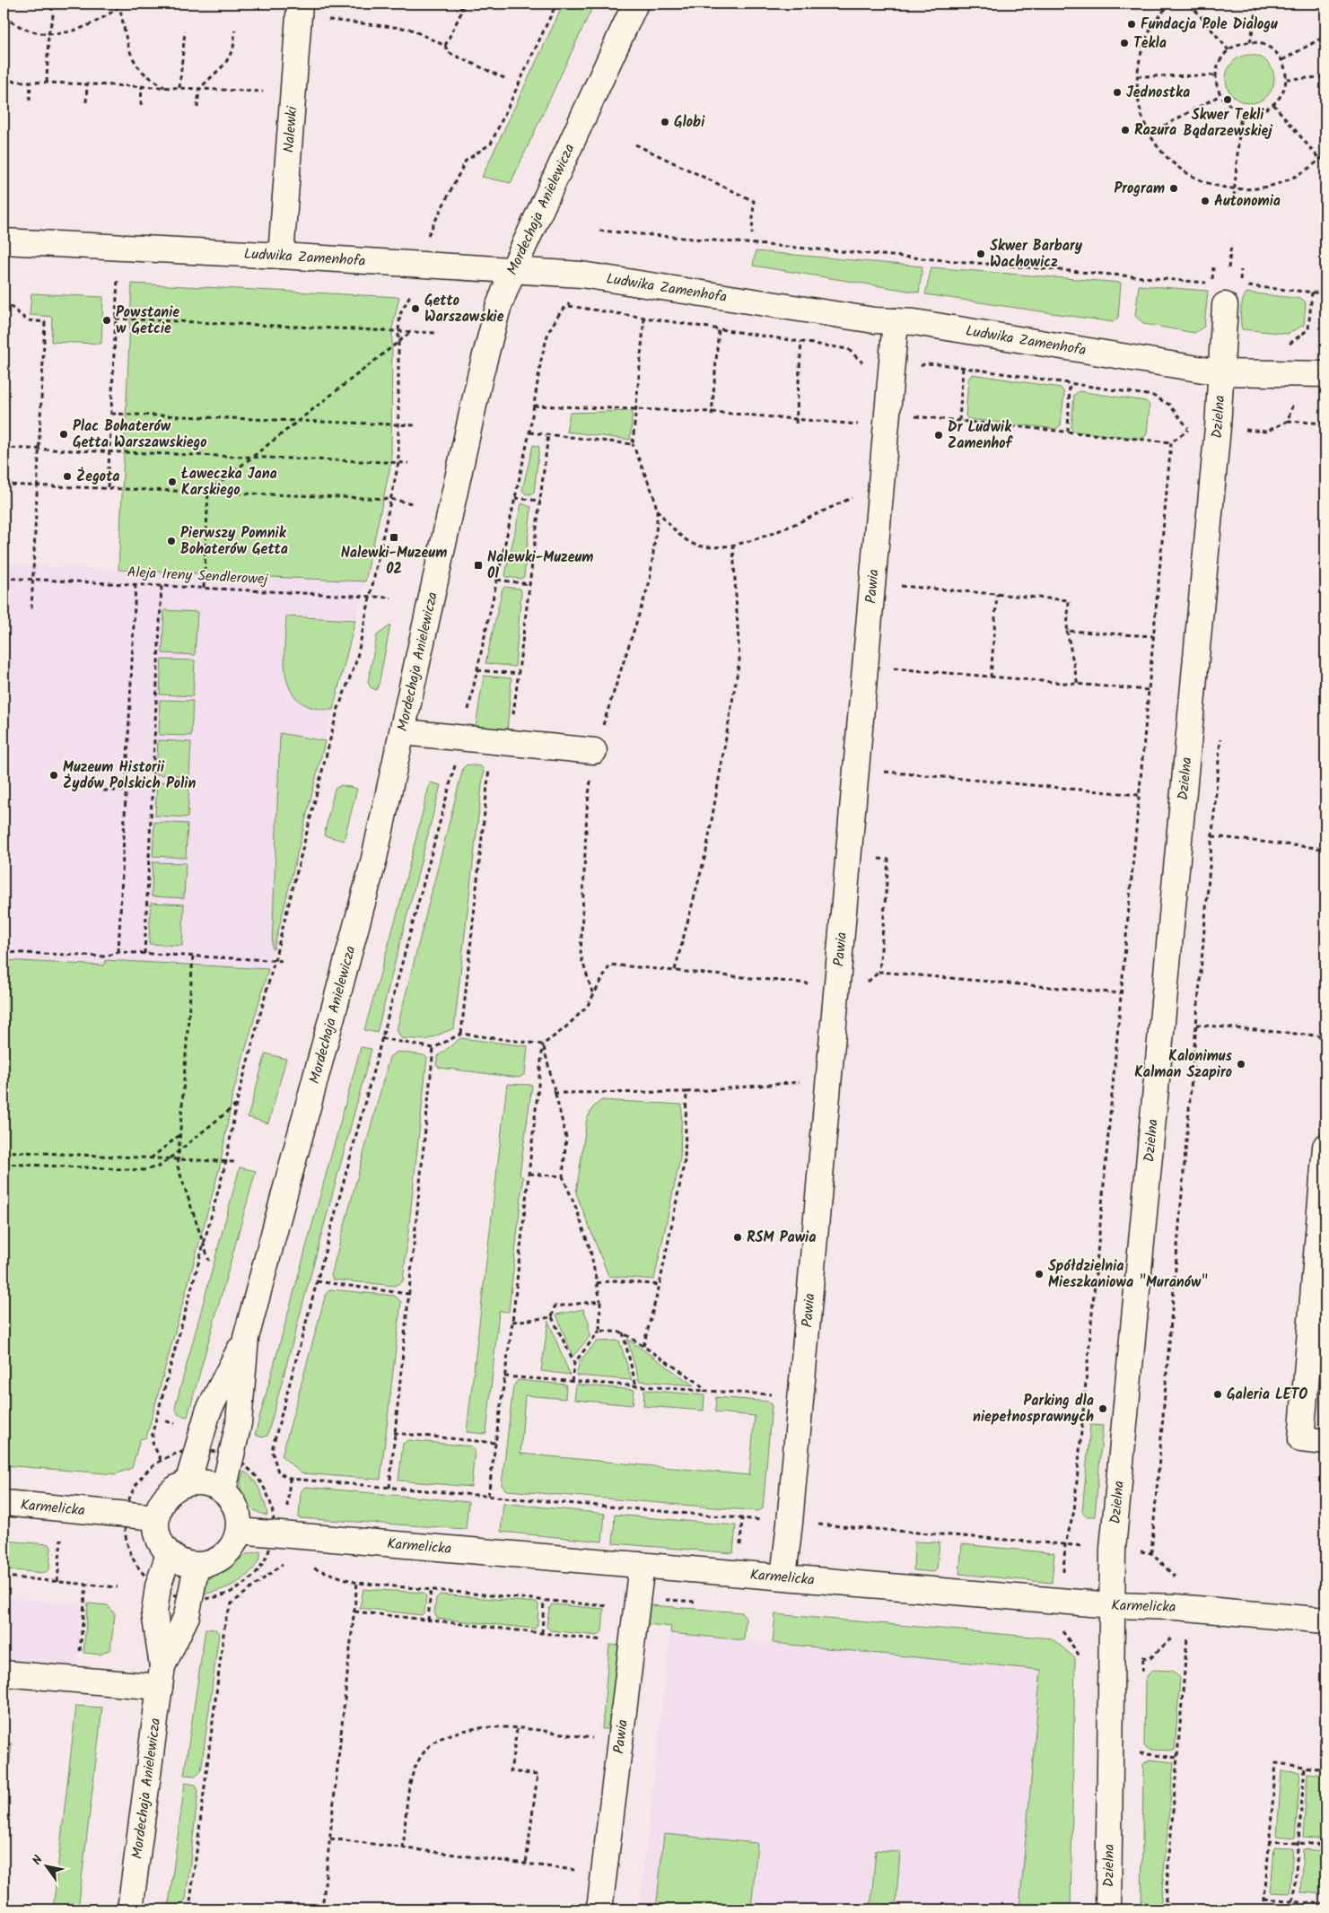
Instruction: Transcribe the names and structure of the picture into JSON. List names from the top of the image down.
{
  "streets": {
    "street": [
      "Nalewki",
      "Mordechaja Anielewicza",
      "Ludwika Zamenhofa",
      "Dzielna",
      "Pawia",
      "Karmelicka"
    ],
    "path": ["Aleja Ireny Sendlerowej"]
  },
  "crossings": [
    ["Nalewki", "Ludwika Zamenhofa"],
    ["Mordechaja Anielewicza", "Ludwika Zamenhofa"],
    ["Mordechaja Anielewicza", "Karmelicka"],
    ["Ludwika Zamenhofa", "Dzielna"],
    ["Ludwika Zamenhofa", "Pawia"],
    ["Dzielna", "Karmelicka"],
    ["Pawia", "Karmelicka"]
  ],
  "places": {
    "other": [
      "Fundacja Pole Dialogu",
      "Tekla",
      "Jednostka",
      "Skwer Tekli Bądarzewskiej",
      "Globi",
      "Razura",
      "Program",
      "Autonomia",
      "Skwer Barbary Wachowicz",
      "Getto Warszawskie",
      "Powstanie w Getcie",
      "Plac Bohaterów Getta Warszawskiego",
      "Dr Ludwik Zamenhof",
      "Żegota",
      "Ławeczka Jana Karskiego",
      "Pierwszy Pomnik Bohaterów Getta",
      "Muzeum Historii Żydów Polskich Polin",
      "Kalonimus Kalman Szapiro",
      "RSM Pawia",
      "Spółdzielnia Mieszkaniowa \"Muranów\"",
      "Galeria LETO",
      "Parking dla niepełnosprawnych"
    ],
    "transit": ["Nalewki-Muzeum 02", "Nalewki-Muzeum 01"]
  },
  "north": "top left"
}
